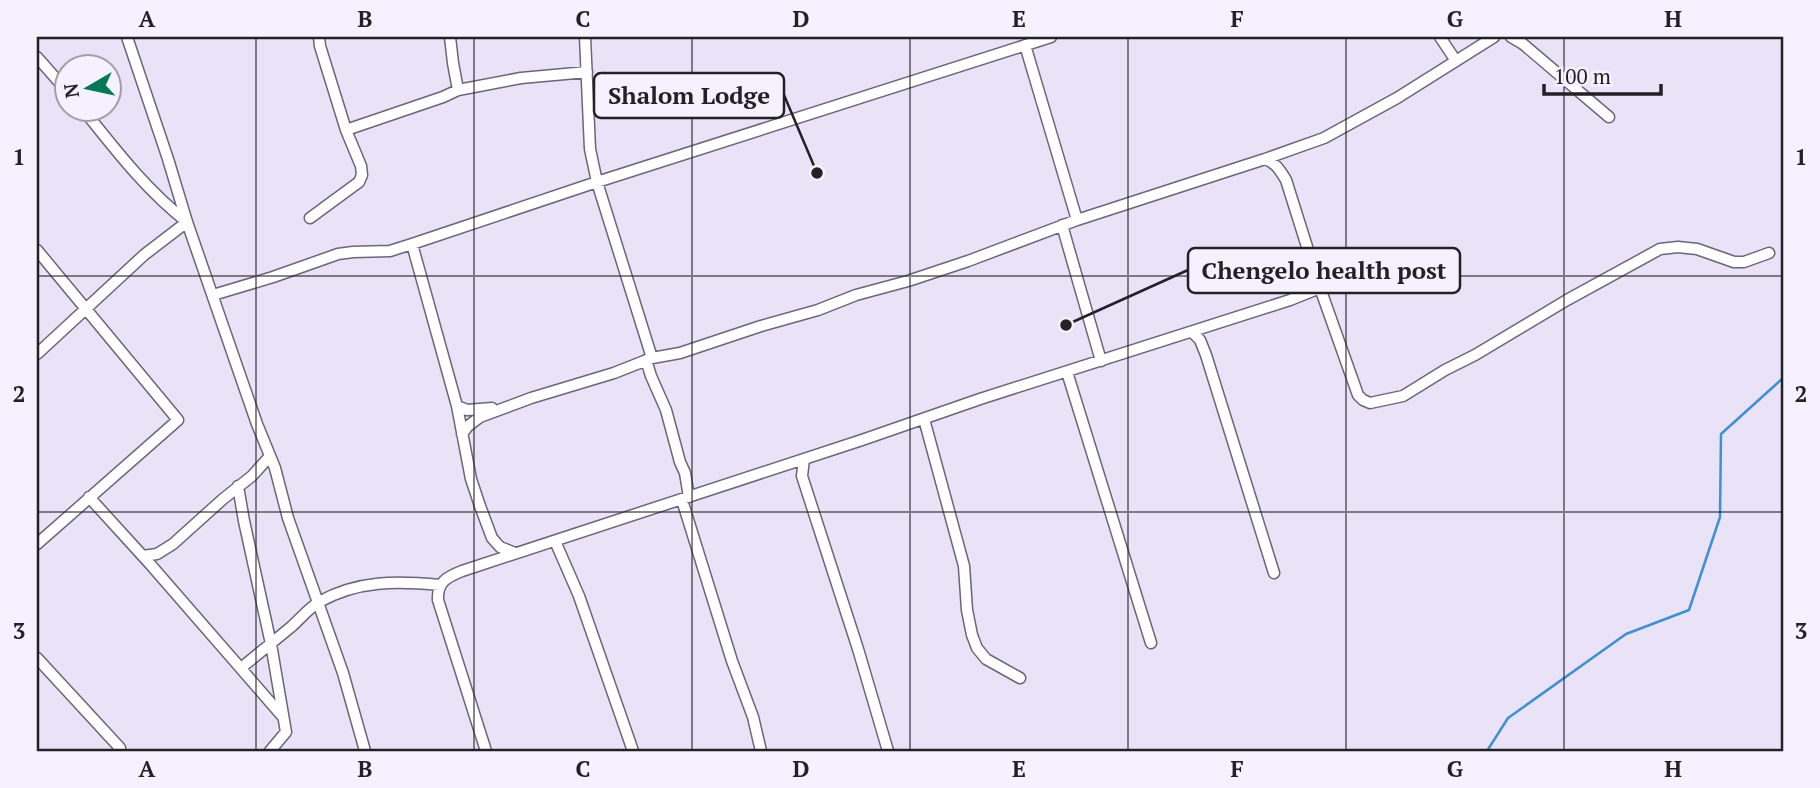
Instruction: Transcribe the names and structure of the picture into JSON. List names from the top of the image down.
{
  "places": ["Shalom Lodge", "Chengelo health post"],
  "scale_bar": "100 m",
  "north": "left",
  "grid": {
    "columns": [
      "A",
      "B",
      "C",
      "D",
      "E",
      "F",
      "G",
      "H"
    ],
    "rows": ["1", "2", "3"]
  }
}
